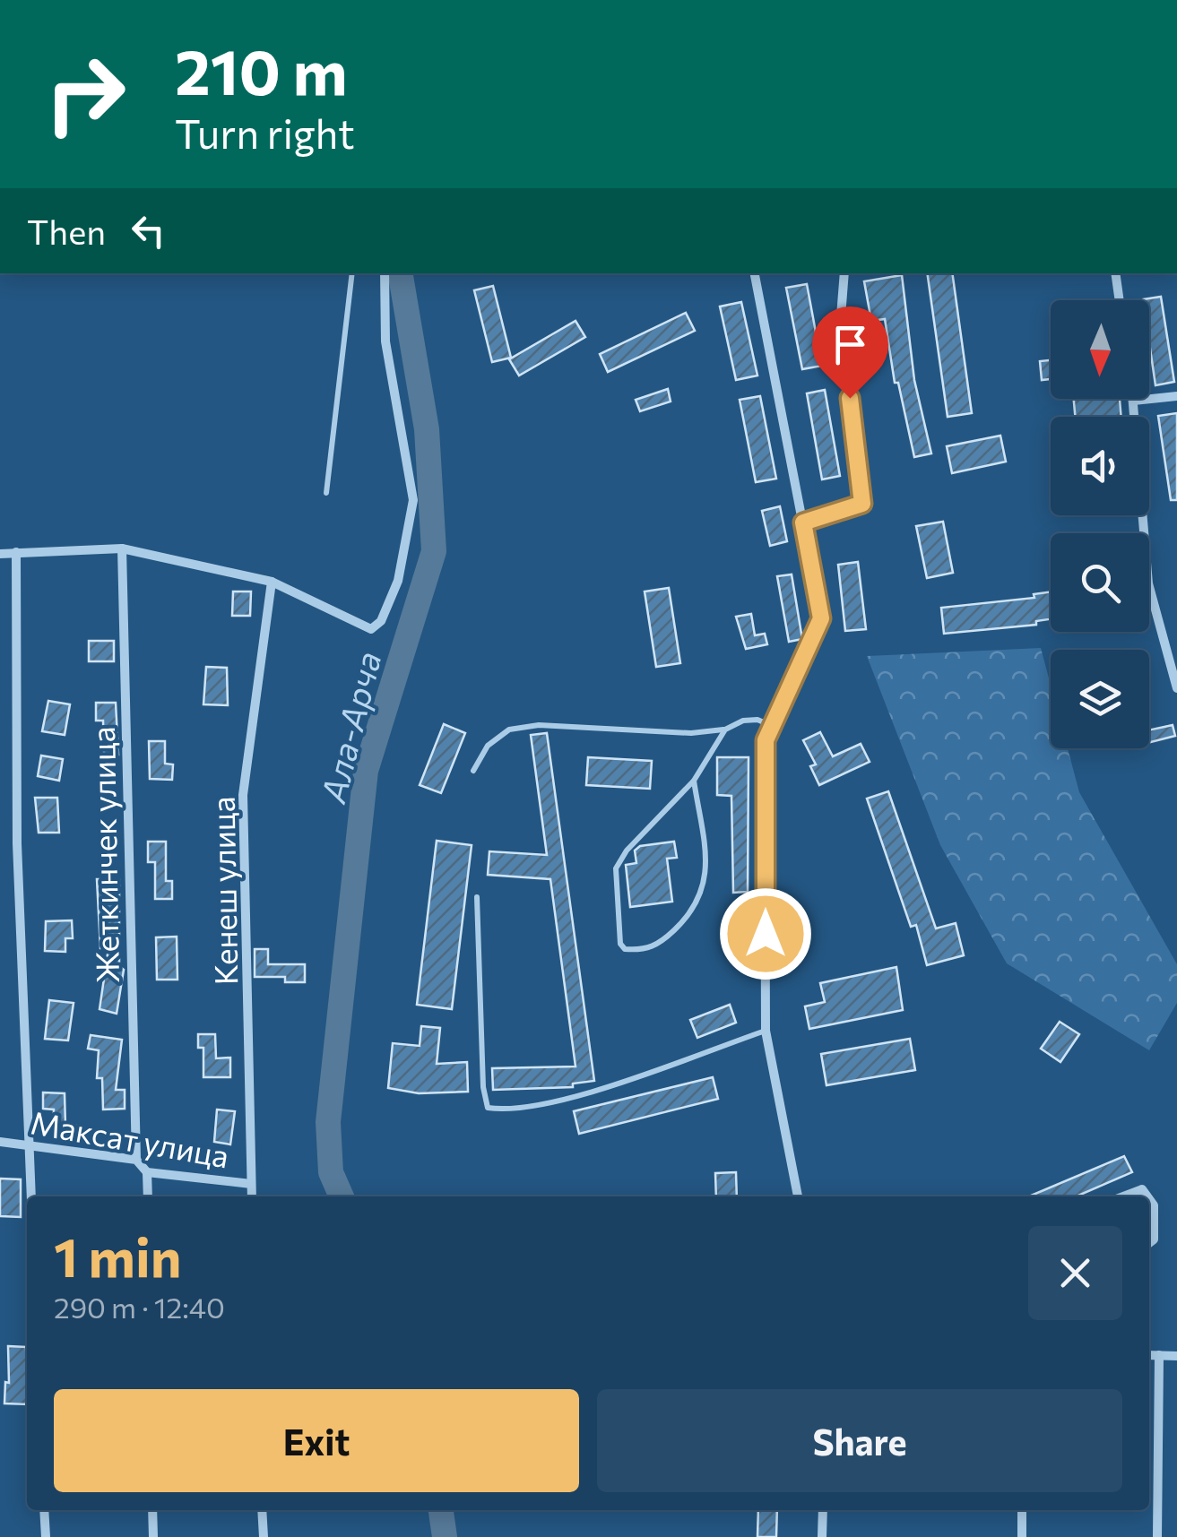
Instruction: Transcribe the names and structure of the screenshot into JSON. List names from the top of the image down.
{
  "streets": {
    "street": ["Жеткинчек улица", "Кенеш улица", "Максат улица"]
  },
  "crossings": [
    ["Жеткинчек улица", "Максат улица"],
    ["Кенеш улица", "Максат улица"]
  ],
  "water": ["Ала-Арча"],
  "north": "bottom",
  "page": {
    "turn": ["210 m", "Turn right"],
    "then": "Then",
    "heading": ["1 min", "290 m · 12:40"],
    "buttons": ["Exit", "Share"]
  }
}
